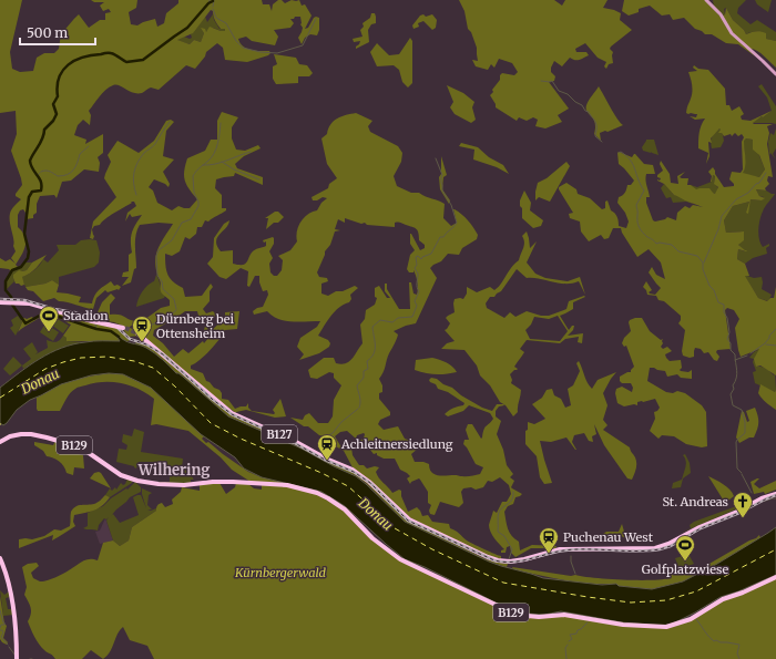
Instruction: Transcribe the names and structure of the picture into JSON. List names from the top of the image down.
{
  "streets": {
    "main road": ["B127", "B129"]
  },
  "districts": ["Wilhering"],
  "water": ["Donau"],
  "parks": ["Kürnbergerwald"],
  "places": {
    "sports": ["Stadion", "Golfplatzwiese"],
    "station": ["Dürnberg bei Ottensheim", "Achleitnersiedlung", "Puchenau West"],
    "church": ["St. Andreas"]
  },
  "scale_bar": "500 m"
}
